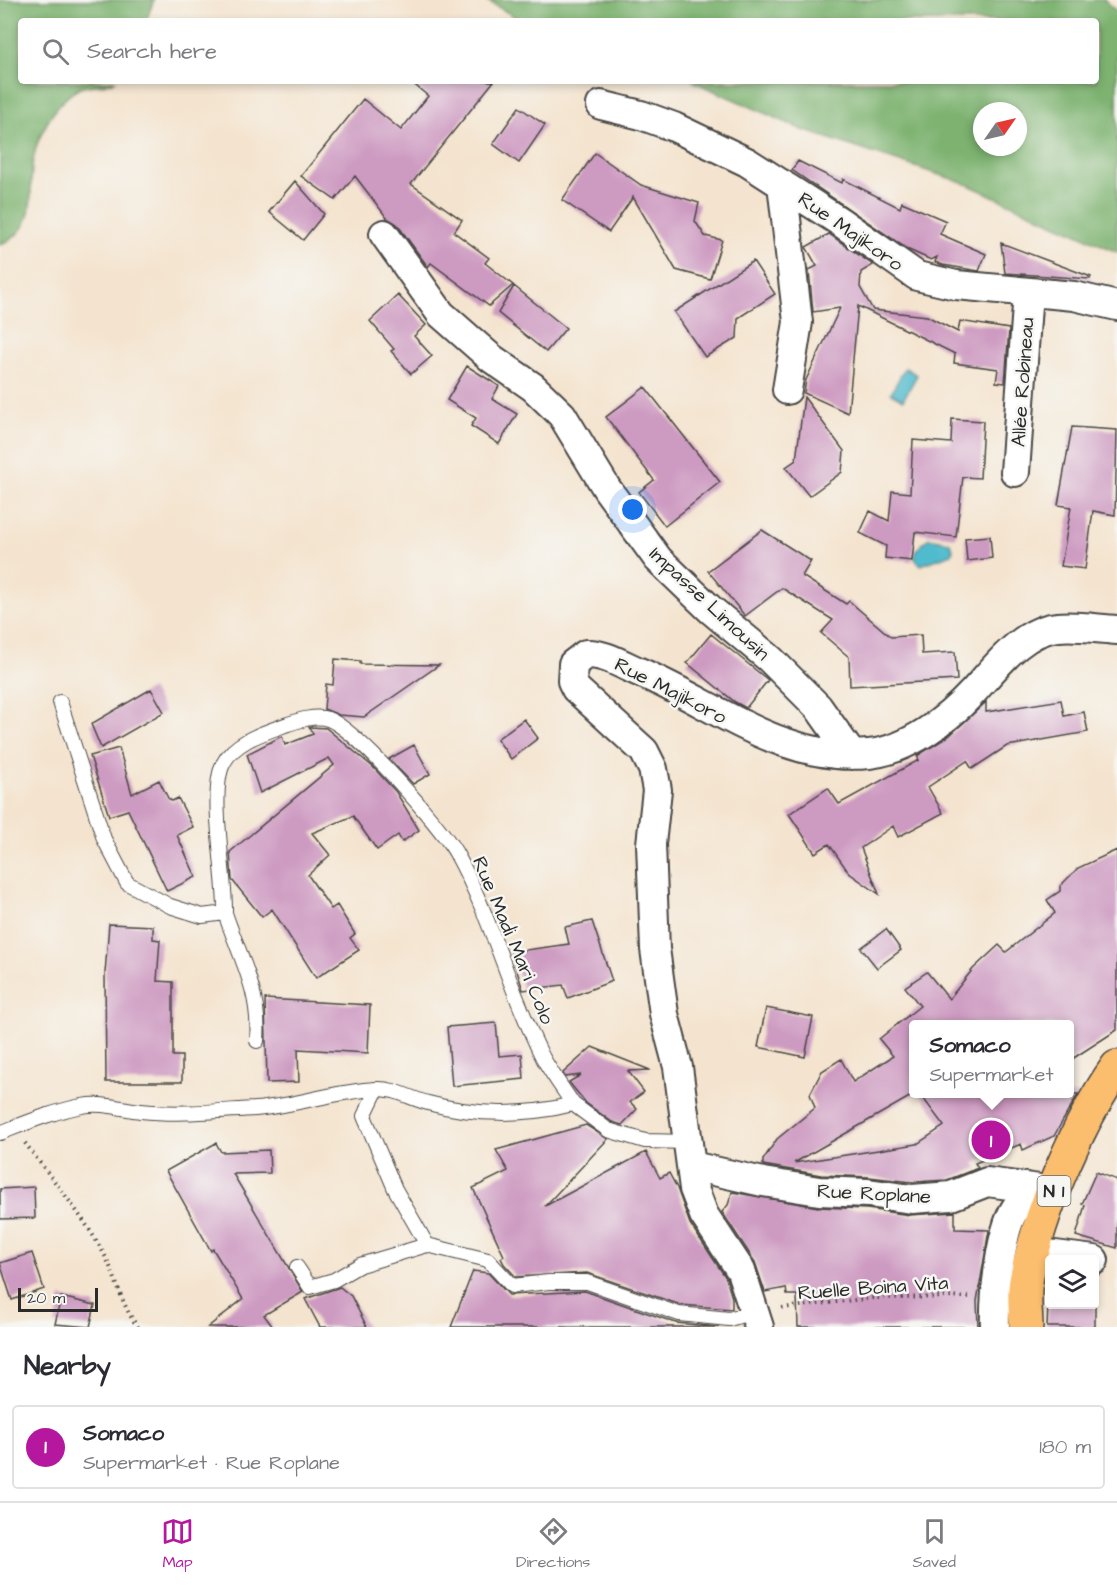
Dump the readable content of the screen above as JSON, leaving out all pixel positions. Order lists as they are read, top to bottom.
{
  "streets": {
    "main road": ["N 1"],
    "street": [
      "Rue Majikoro",
      "Allée Robineau",
      "Impasse Limousin",
      "Rue Roplane"
    ],
    "lane": ["Rue Madi Mari Colo"],
    "path": ["Ruelle Boina Vita"]
  },
  "crossings": [
    ["Rue Majikoro", "Allée Robineau"],
    ["Rue Majikoro", "Impasse Limousin"],
    ["Rue Majikoro", "Rue Roplane"],
    ["Rue Majikoro", "Ruelle Boina Vita"],
    ["N 1", "Rue Roplane"]
  ],
  "scale_bar": "20 m",
  "north": "top right",
  "page": {
    "search": "Search here",
    "popup": ["Somaco", "Supermarket"],
    "pins": "1",
    "scale": "20 m",
    "heading": "Nearby",
    "list": [
      {
        "mark": "1",
        "name": "Somaco",
        "note": "Supermarket · Rue Roplane",
        "value": "180 m"
      }
    ],
    "nav": ["Map", "Directions", "Saved"]
  }
}
